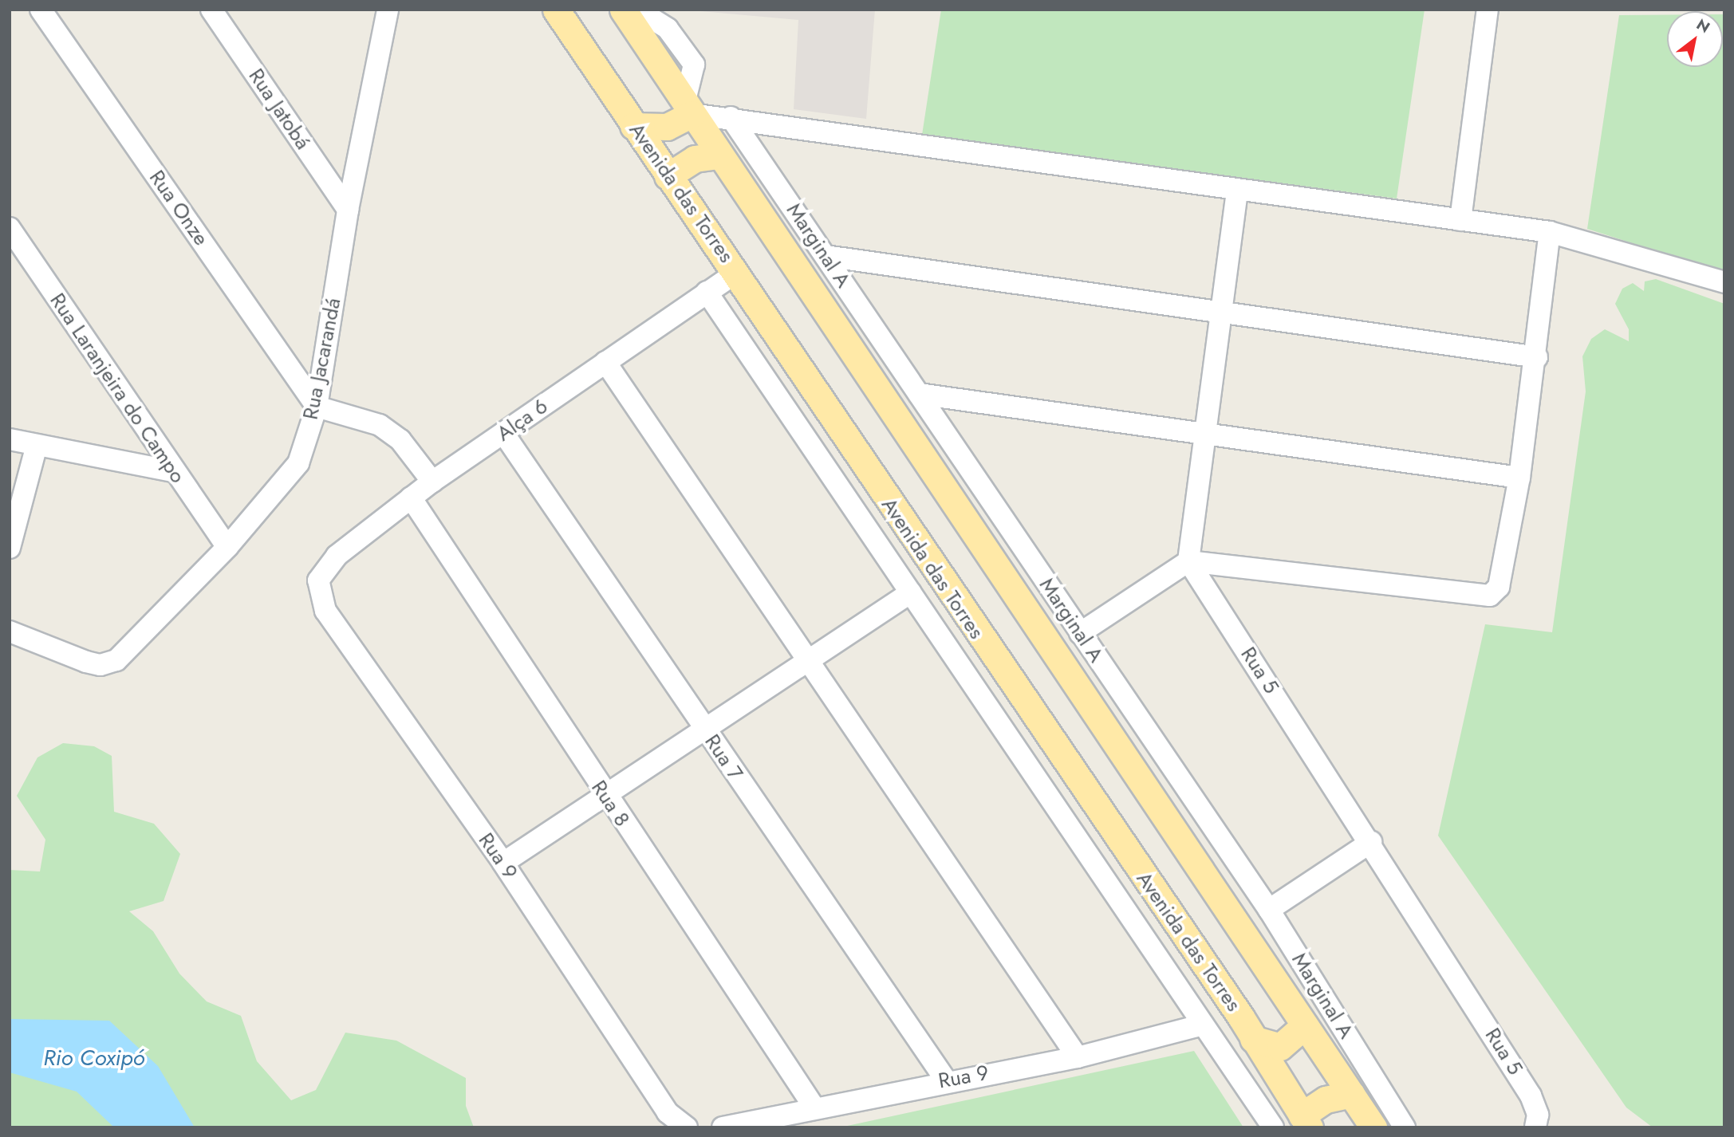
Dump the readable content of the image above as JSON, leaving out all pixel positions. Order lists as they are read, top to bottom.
{
  "streets": {
    "main road": ["Avenida das Torres"],
    "street": [
      "Rua Jatobá",
      "Rua Onze",
      "Marginal A",
      "Rua Jacarandá",
      "Rua Laranjeira do Campo",
      "Alça 6",
      "Rua 5",
      "Rua 7",
      "Rua 8",
      "Rua 9"
    ]
  },
  "crossings": [
    ["Rua Jatobá", "Rua Jacarandá"],
    ["Avenida das Torres", "Alça 6"],
    ["Rua Onze", "Rua Jacarandá"],
    ["Rua Jacarandá", "Rua Laranjeira do Campo"],
    ["Alça 6", "Rua 7"],
    ["Alça 6", "Rua 8"],
    ["Alça 6", "Rua 9"],
    ["Rua 7", "Rua 9"],
    ["Rua 8", "Rua 9"]
  ],
  "water": ["Rio Coxipó"],
  "north": "top right"
}
